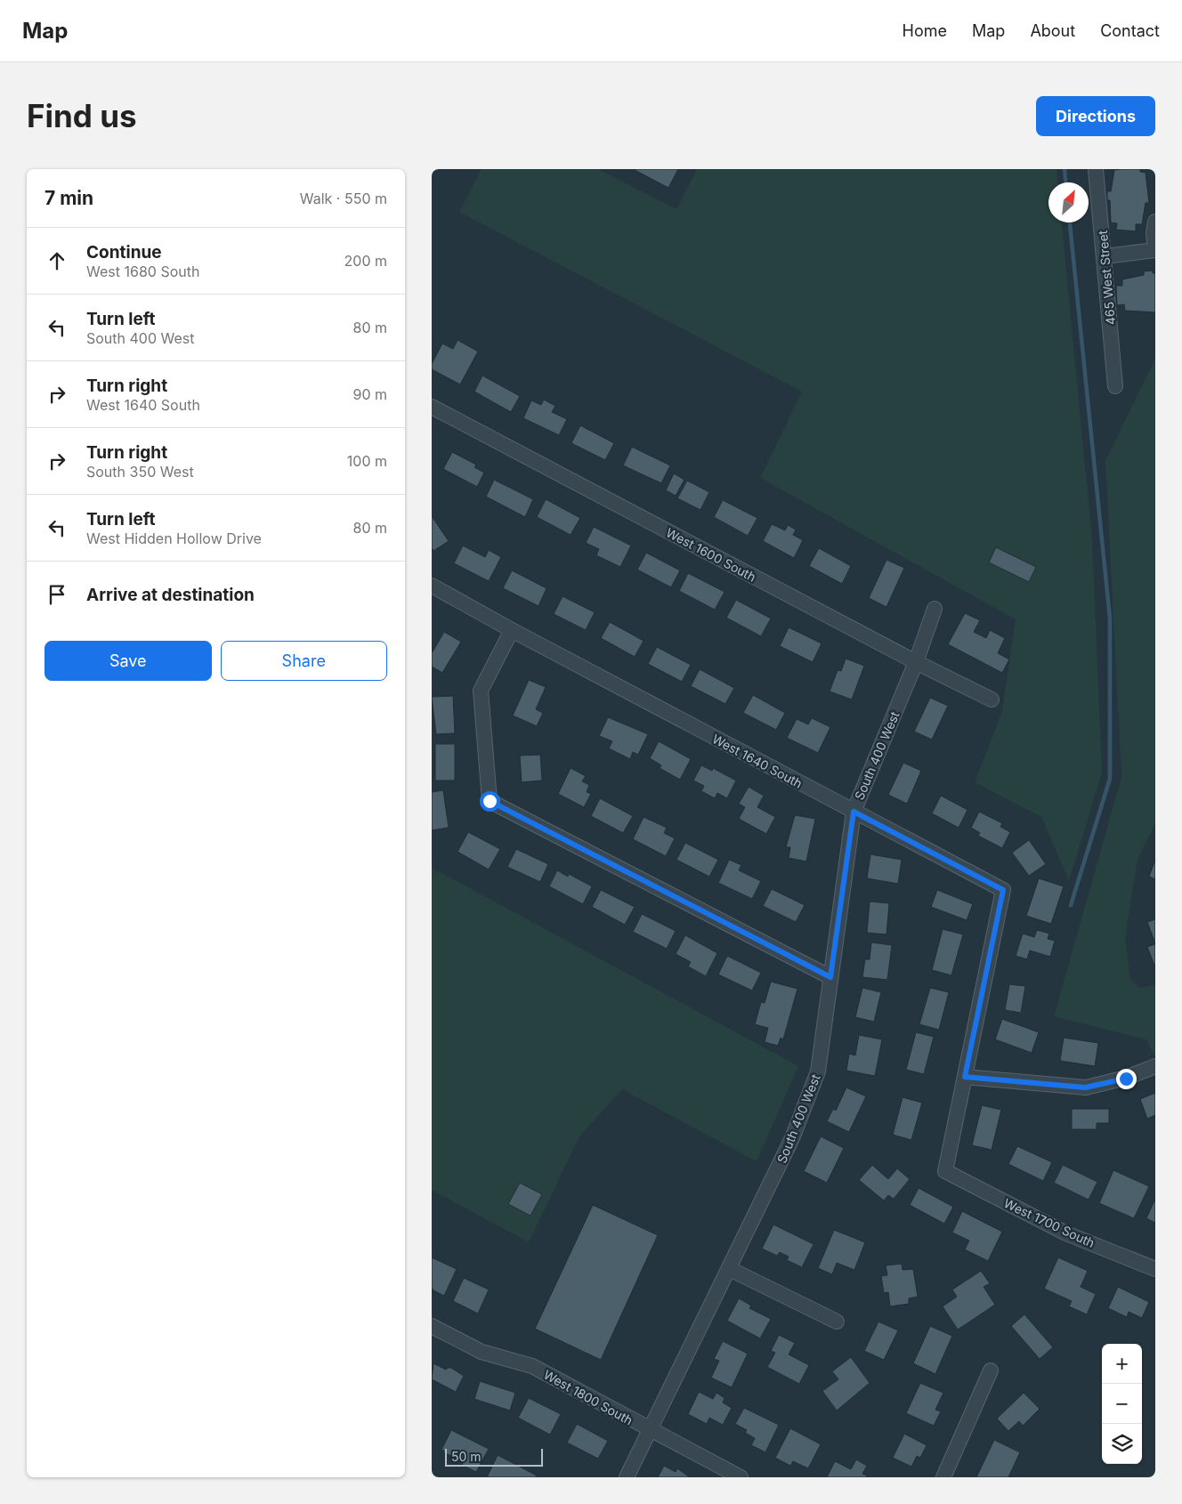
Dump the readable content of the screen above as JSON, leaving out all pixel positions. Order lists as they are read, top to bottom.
{
  "streets": {
    "street": [
      "465 West Street",
      "West 1600 South",
      "South 400 West",
      "West 1640 South",
      "West 1700 South",
      "West 1800 South"
    ]
  },
  "crossings": [
    ["West 1600 South", "South 400 West"],
    ["South 400 West", "West 1640 South"],
    ["South 400 West", "West 1800 South"],
    ["West 1640 South", "West 1700 South"]
  ],
  "scale_bar": "50 m",
  "north": "top right",
  "page": {
    "header": "Map",
    "nav": [
      "Home",
      "Map",
      "About",
      "Contact"
    ],
    "buttons": [
      "Directions",
      ["Save", "Share"]
    ],
    "title": "Find us",
    "heading": ["7 min", "Walk · 550 m"],
    "list": [
      ["Continue", "West 1680 South", "200 m"],
      ["Turn left", "South 400 West", "80 m"],
      ["Turn right", "West 1640 South", "90 m"],
      ["Turn right", "South 350 West", "100 m"],
      ["Turn left", "West Hidden Hollow Drive", "80 m"],
      "Arrive at destination"
    ],
    "map_buttons": ["+", "−"],
    "scale": "50 m"
  }
}
